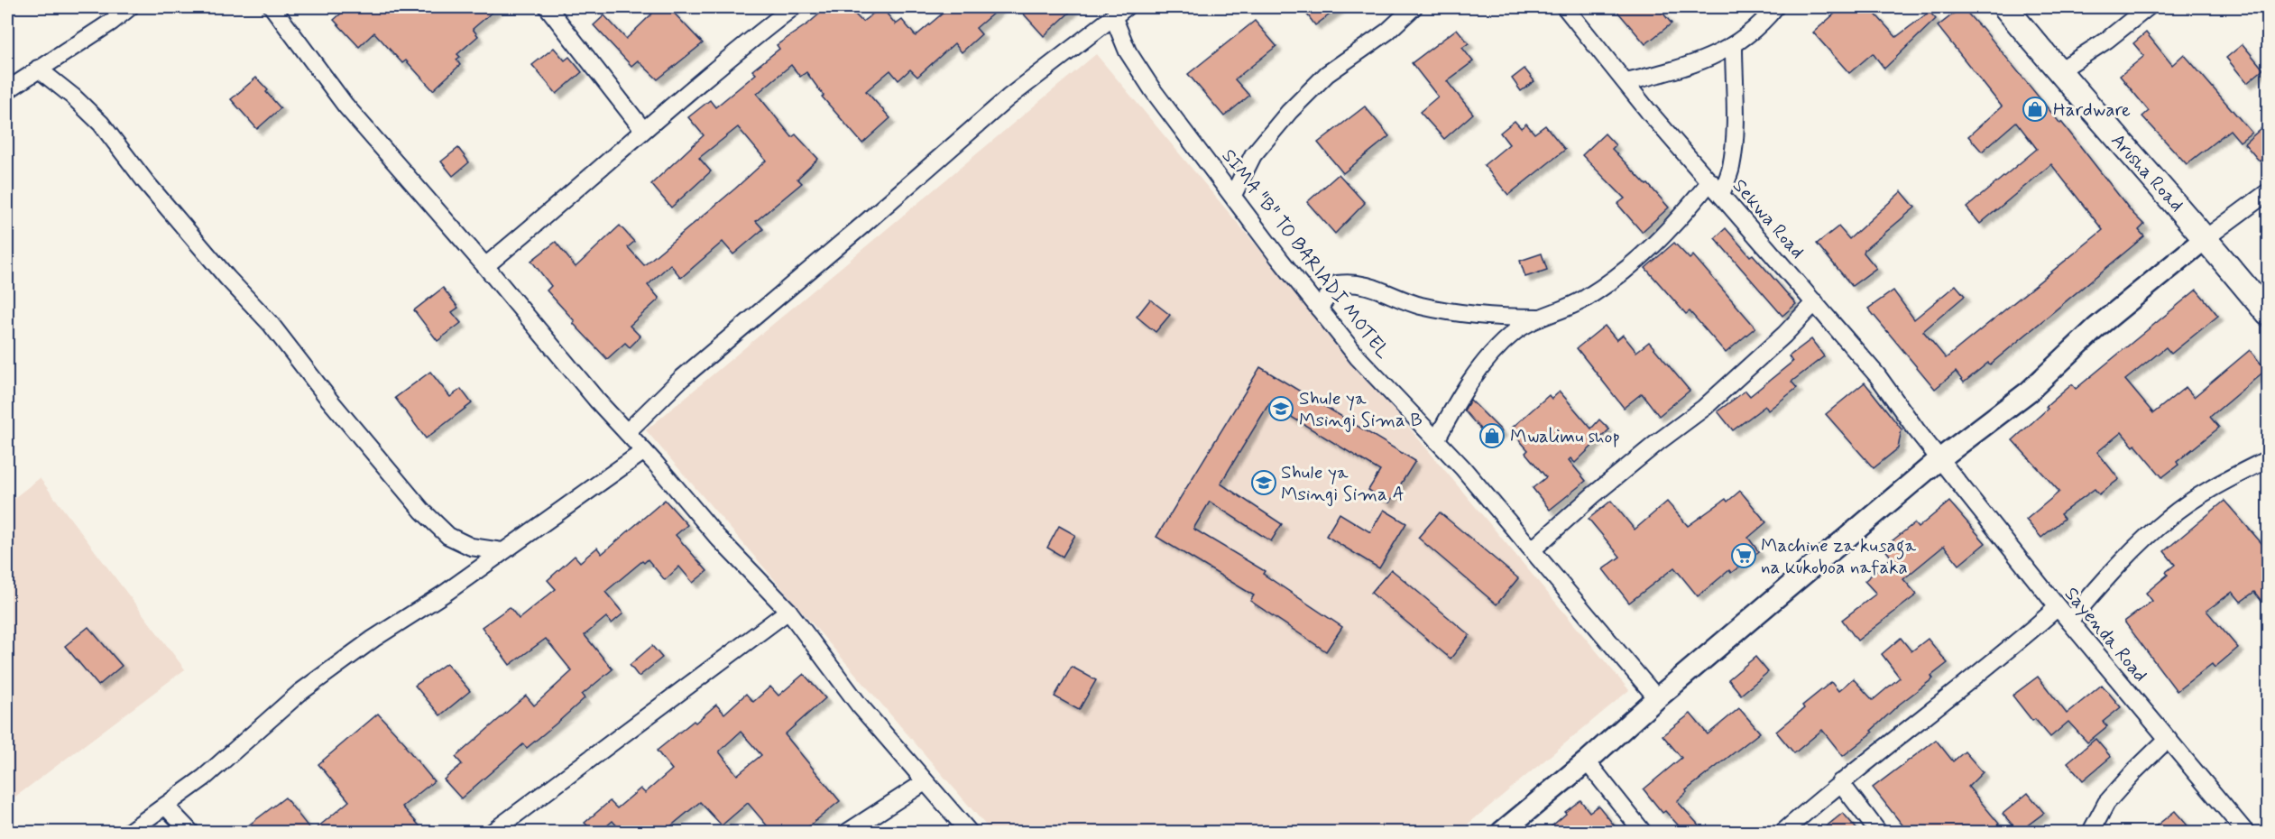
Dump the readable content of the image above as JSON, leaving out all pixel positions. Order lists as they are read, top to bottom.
{
  "streets": {
    "main road": ["Arusha Road"],
    "street": ["Sekwa Road", "SIMA \"B\" TO BARIADI MOTEL", "Sayenda Road"]
  },
  "crossings": [
    ["Sekwa Road", "Sayenda Road"]
  ],
  "places": {
    "shop": ["Hardware", "Mwalimu shop"],
    "school or university": ["Shule ya Msingi Sima B", "Shule ya Msingi Sima A"],
    "supermarket": ["Machine za kusaga na kukoboa nafaka"]
  }
}
